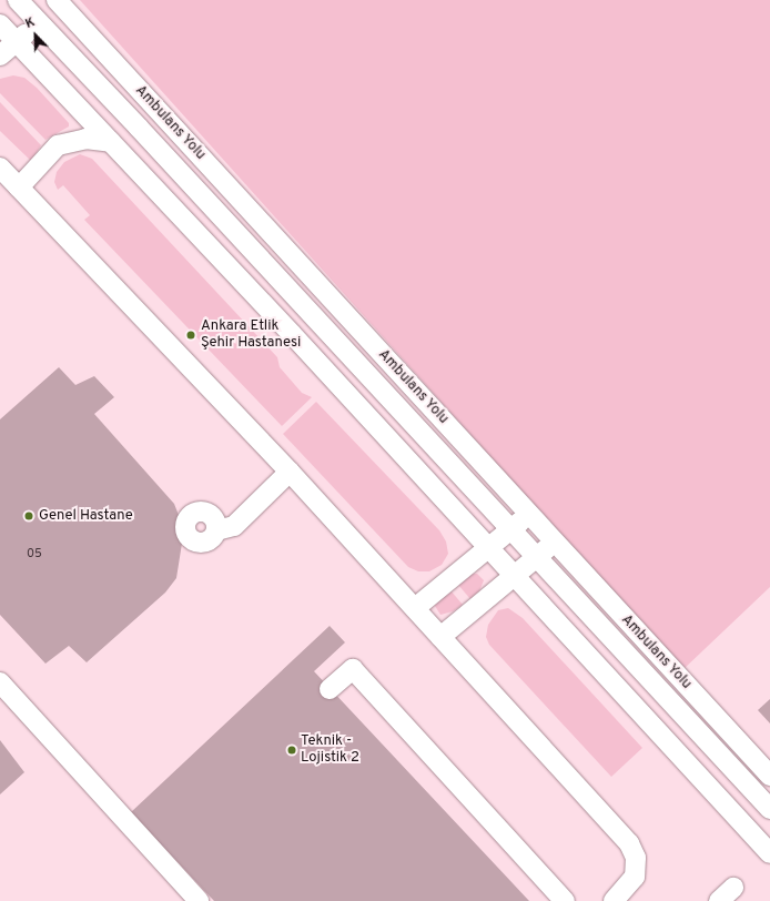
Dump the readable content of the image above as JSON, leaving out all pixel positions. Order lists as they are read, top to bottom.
{
  "streets": {
    "lane": ["Ambulans Yolu"]
  },
  "places": ["Ankara Etlik Şehir Hastanesi", "Genel Hastane", "Teknik - Lojistik 2"],
  "house_numbers": ["05"],
  "north": "top left"
}
